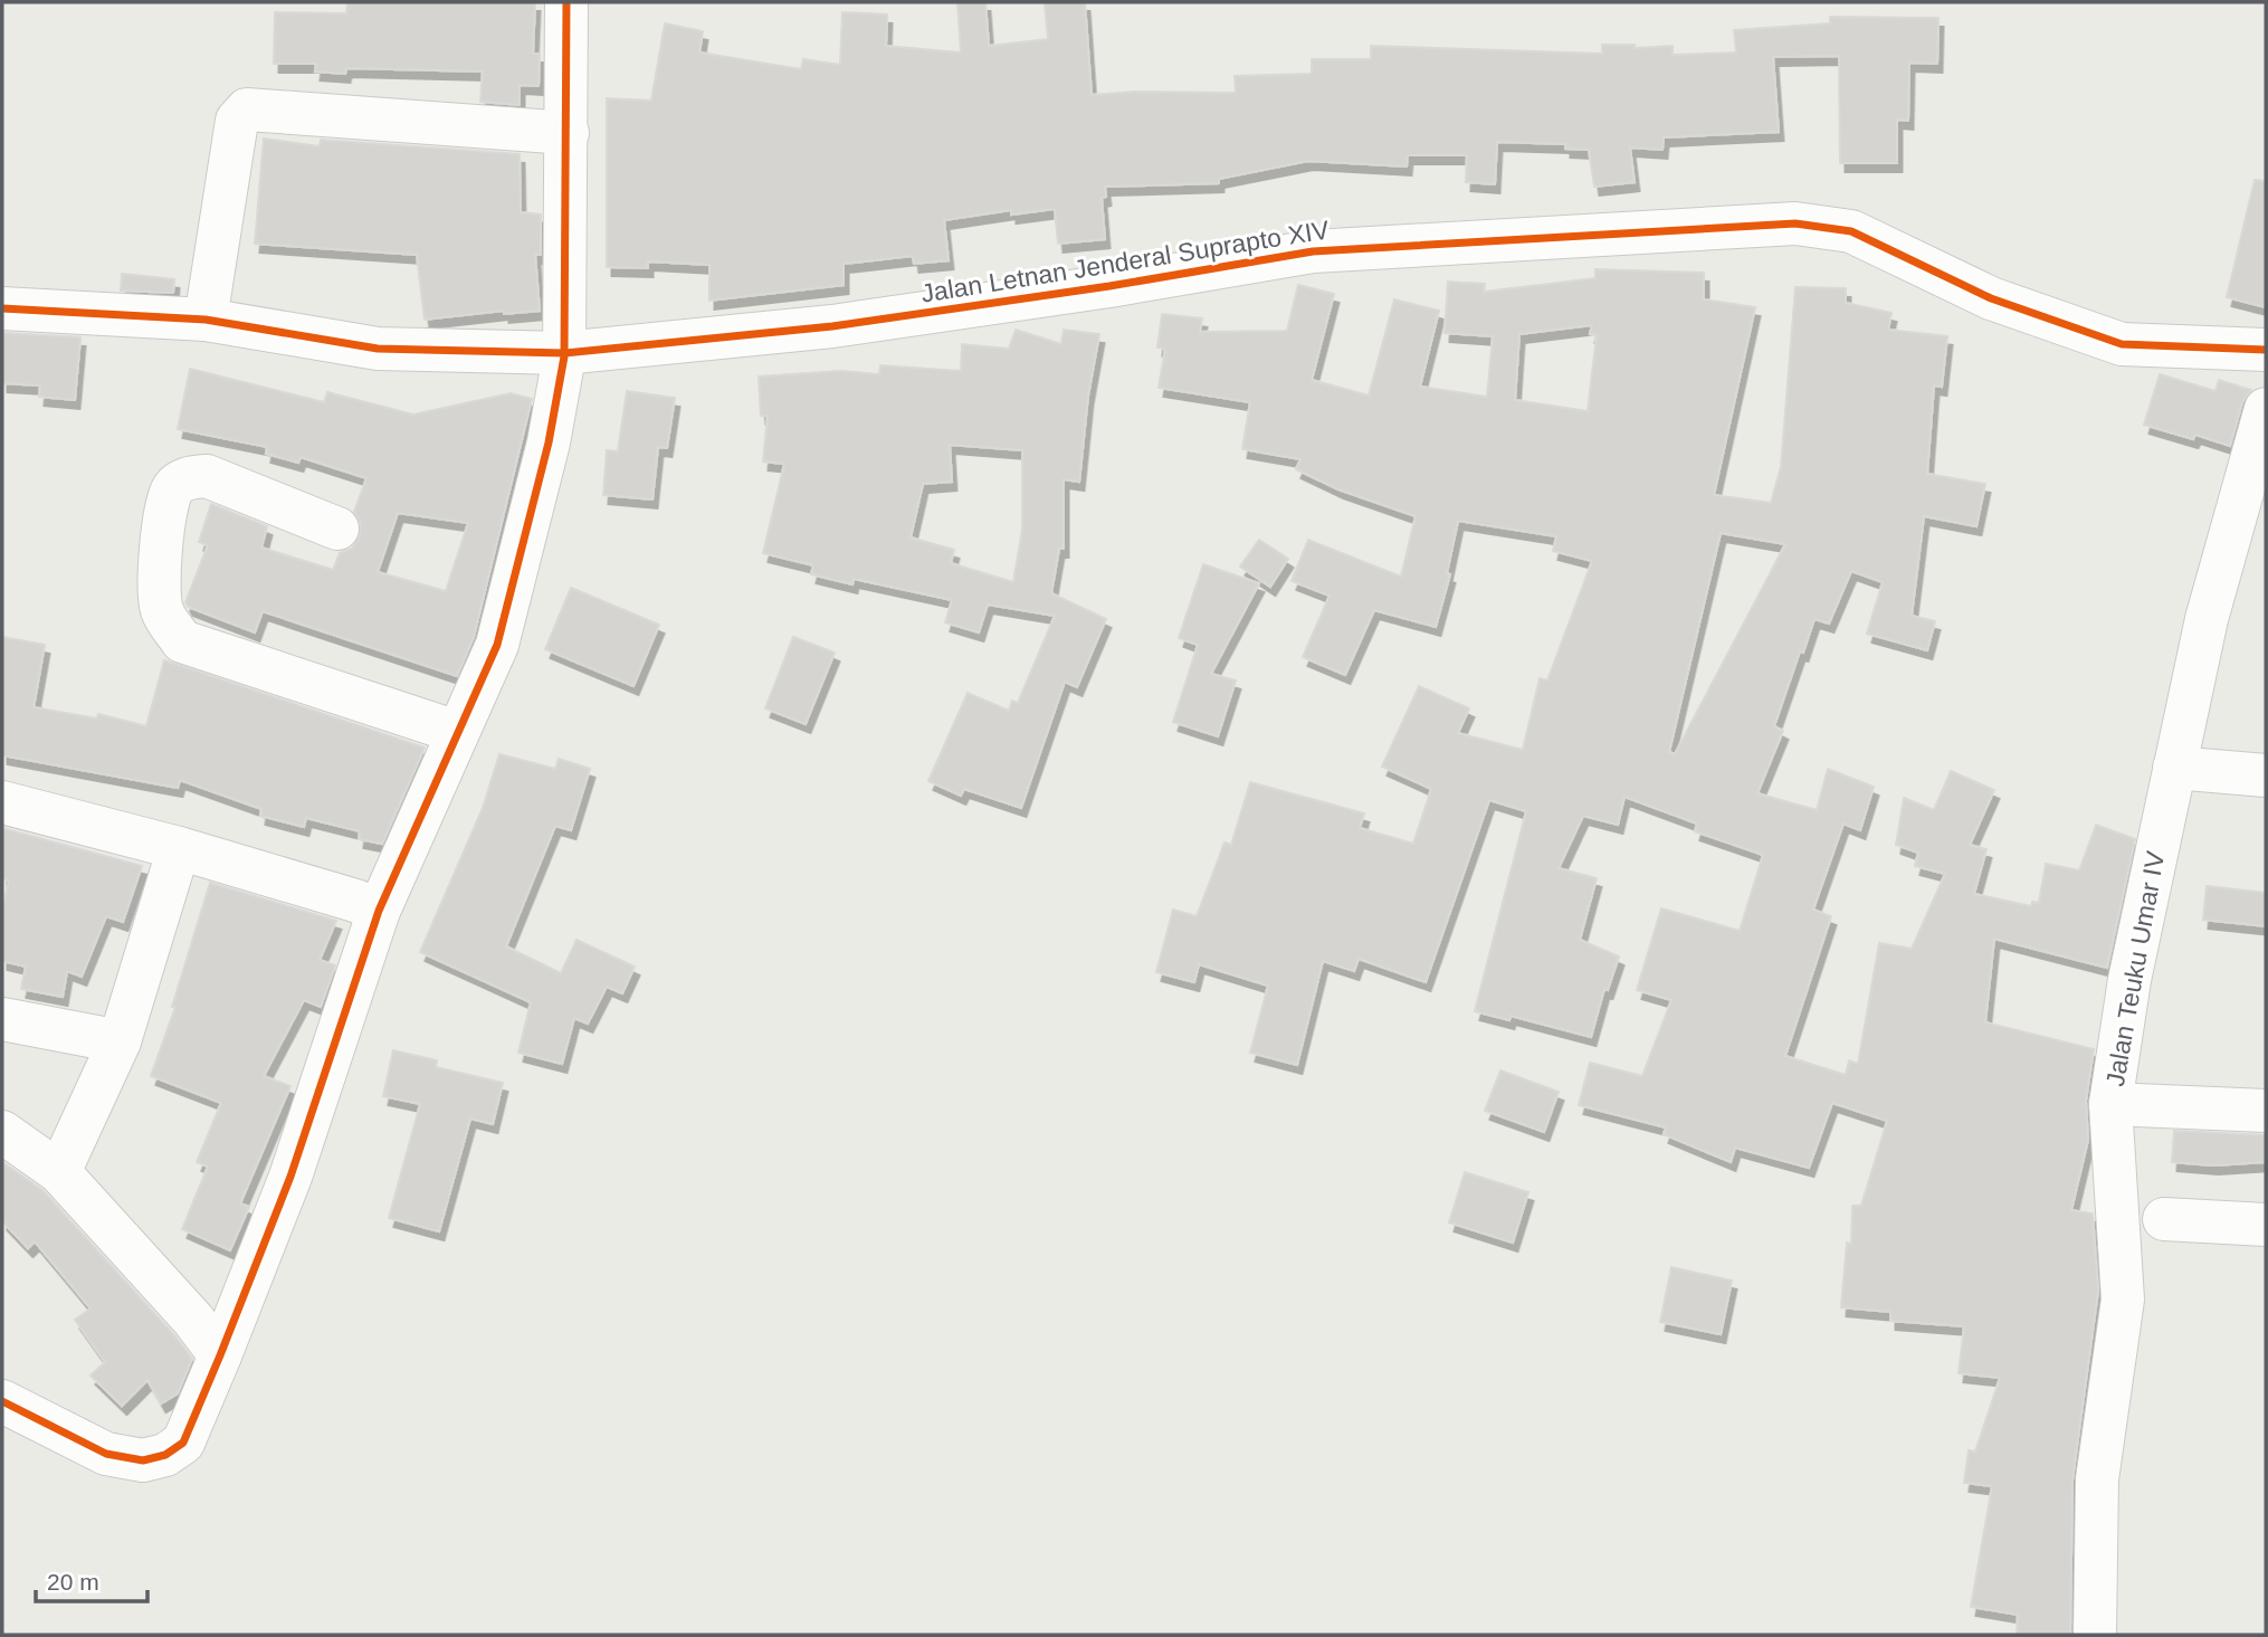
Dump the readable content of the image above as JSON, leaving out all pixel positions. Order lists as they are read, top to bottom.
{
  "streets": {
    "street": ["Jalan Letnan Jenderal Suprapto XIV", "Jalan Teuku Umar IV"]
  },
  "scale_bar": "20 m"
}
